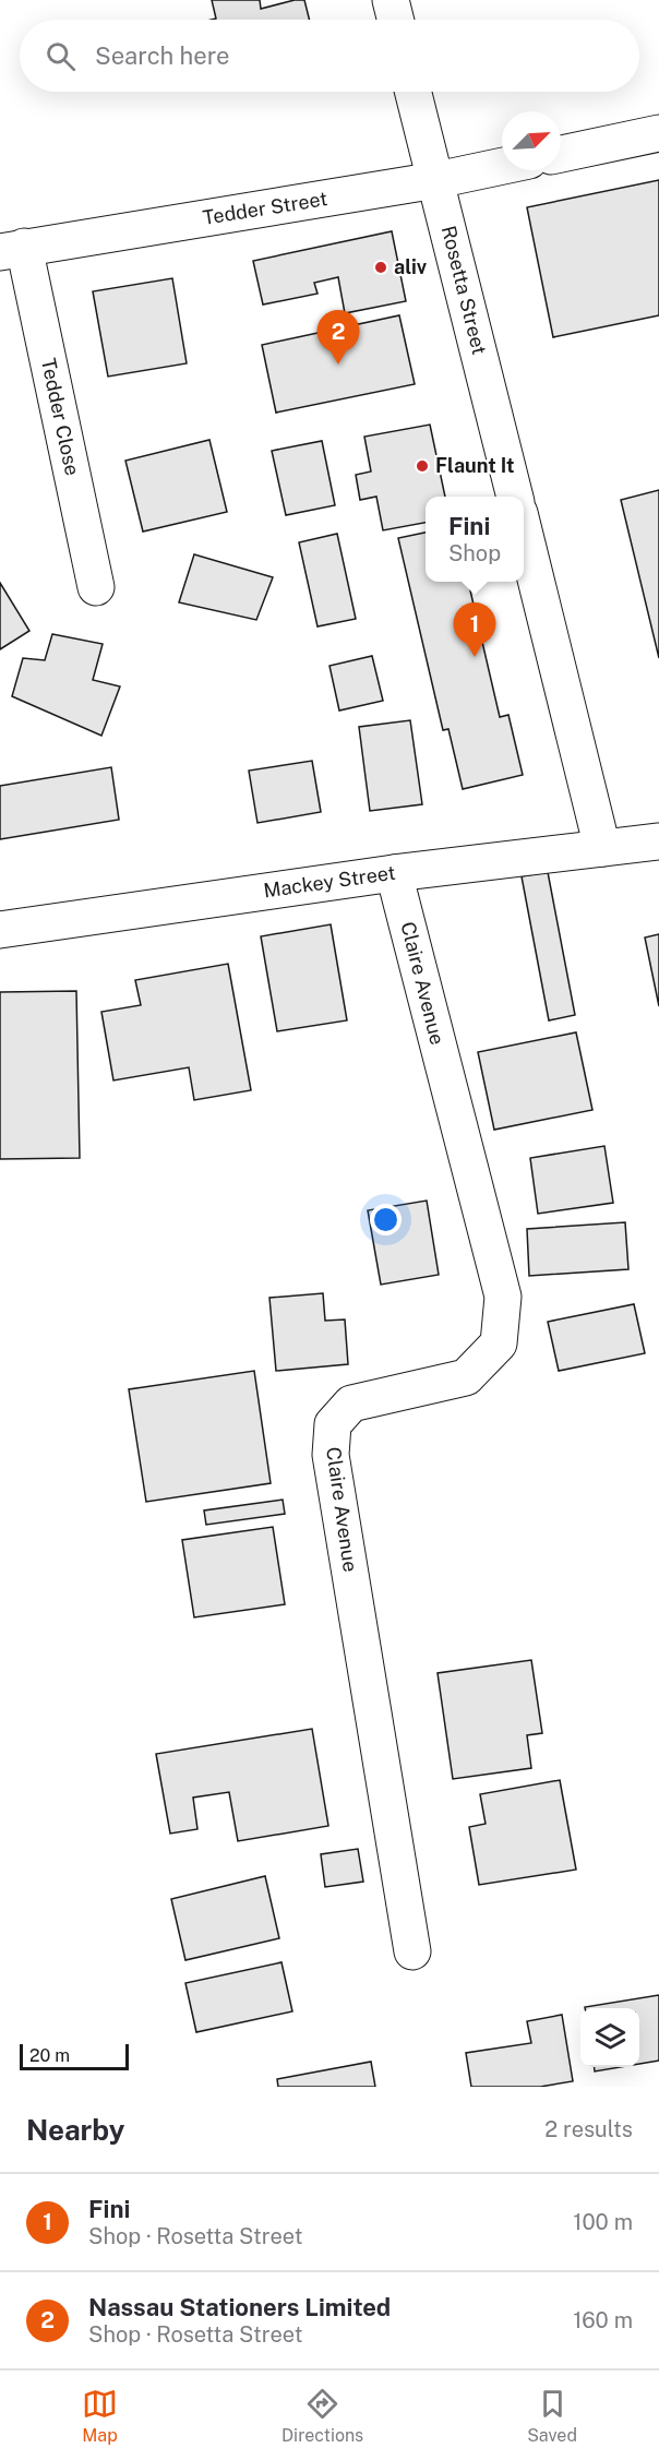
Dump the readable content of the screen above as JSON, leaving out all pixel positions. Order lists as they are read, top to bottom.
{
  "streets": {
    "street": [
      "Tedder Street",
      "Rosetta Street",
      "Tedder Close",
      "Mackey Street",
      "Claire Avenue"
    ]
  },
  "crossings": [
    ["Tedder Street", "Rosetta Street"],
    ["Tedder Street", "Tedder Close"],
    ["Mackey Street", "Claire Avenue"]
  ],
  "places": ["aliv", "Flaunt It"],
  "scale_bar": "20 m",
  "north": "top right",
  "page": {
    "search": "Search here",
    "pins": ["2", "1"],
    "popup": ["Fini", "Shop"],
    "scale": "20 m",
    "heading": ["Nearby", "2 results"],
    "list": [
      {
        "mark": "1",
        "name": "Fini",
        "note": "Shop · Rosetta Street",
        "value": "100 m"
      },
      {
        "mark": "2",
        "name": "Nassau Stationers Limited",
        "note": "Shop · Rosetta Street",
        "value": "160 m"
      }
    ],
    "nav": ["Map", "Directions", "Saved"]
  }
}
